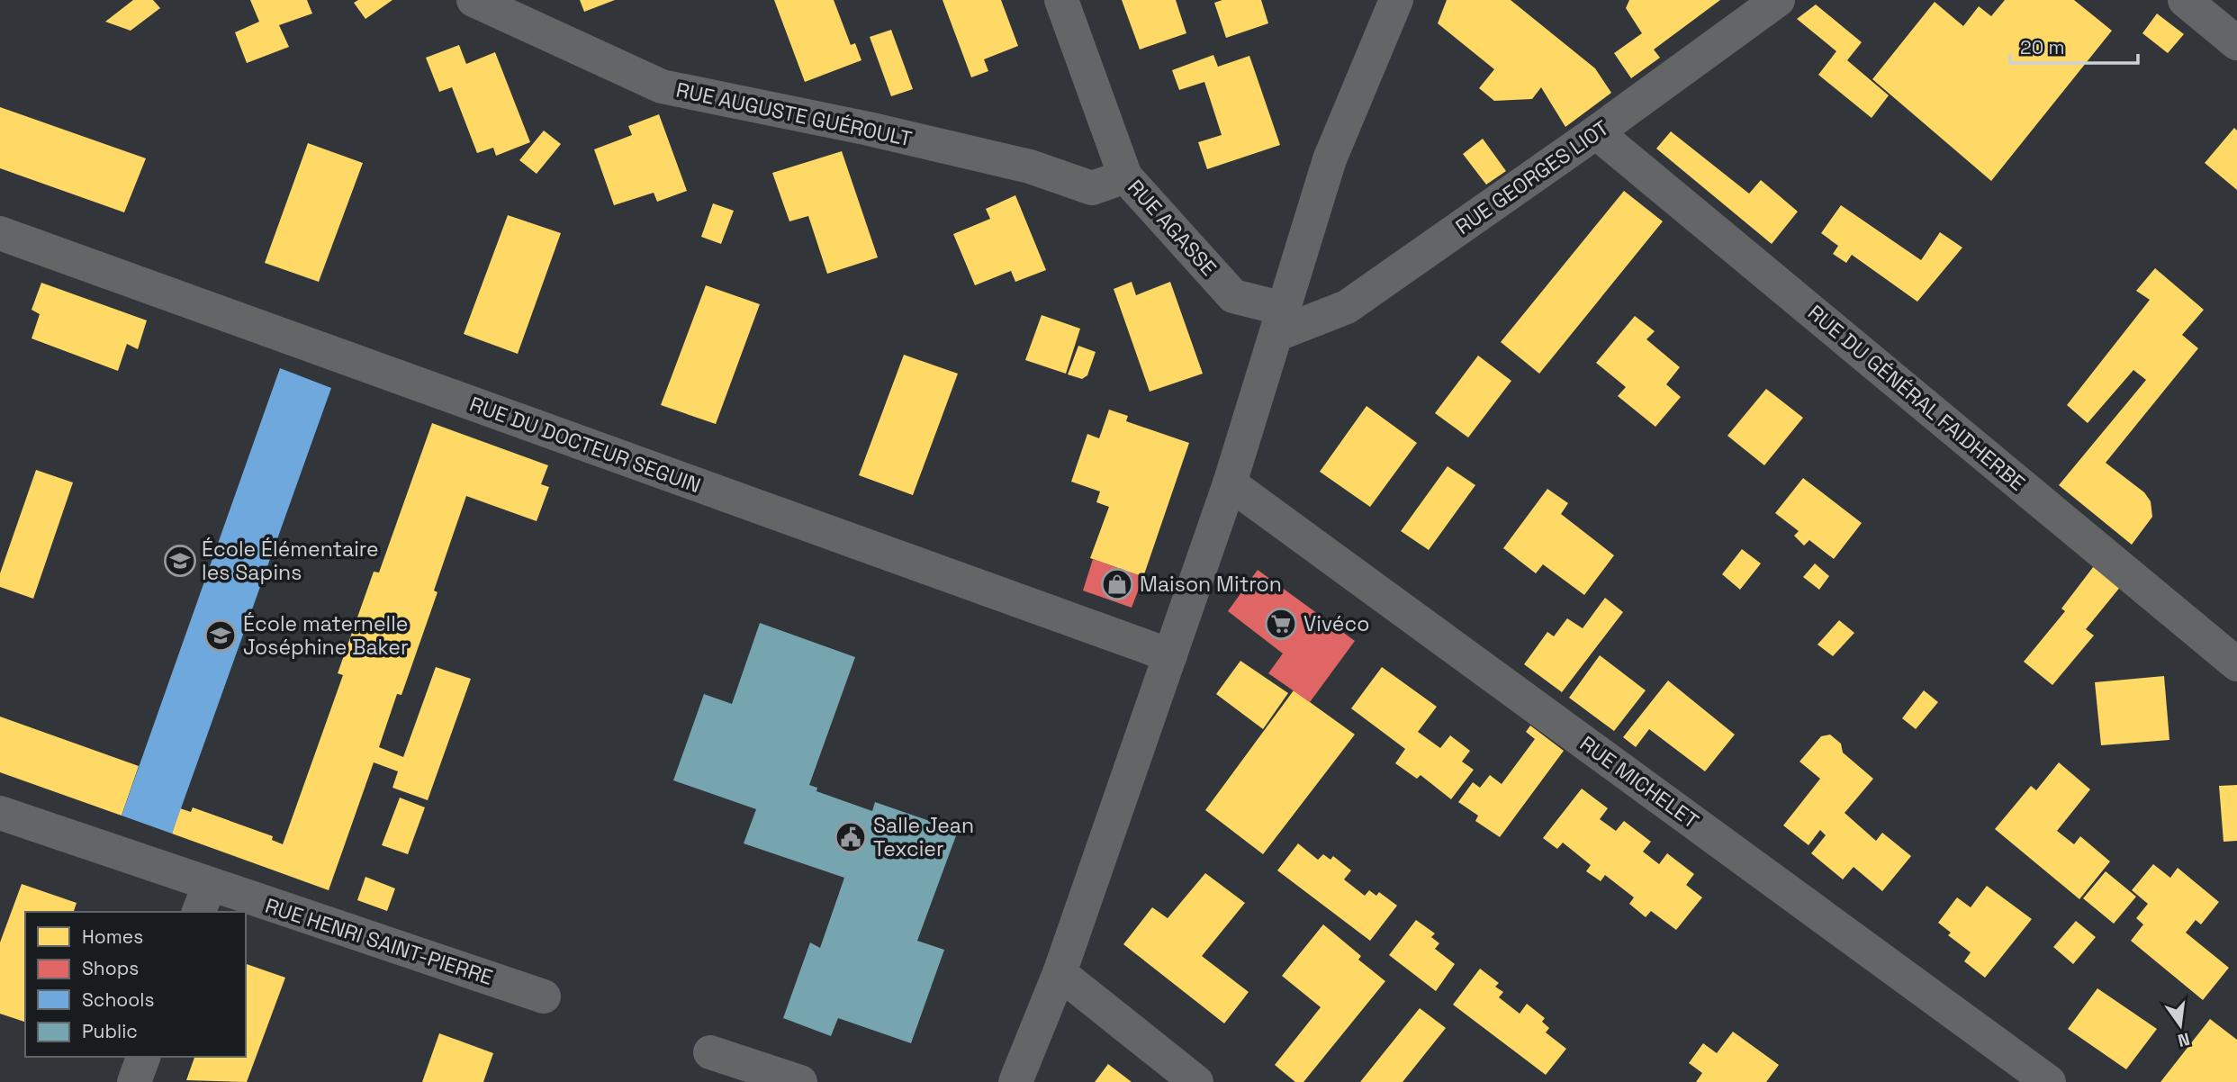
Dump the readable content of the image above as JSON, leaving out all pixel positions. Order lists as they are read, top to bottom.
{
  "streets": {
    "street": [
      "RUE AUGUSTE GUÉROULT",
      "RUE GEORGES LIOT",
      "RUE AGASSE",
      "RUE DU GÉNÉRAL FAIDHERBE",
      "RUE DU DOCTEUR SEGUIN",
      "RUE MICHELET",
      "RUE HENRI SAINT-PIERRE"
    ]
  },
  "crossings": [
    ["RUE AUGUSTE GUÉROULT", "RUE AGASSE"],
    ["RUE GEORGES LIOT", "RUE AGASSE"],
    ["RUE GEORGES LIOT", "RUE DU GÉNÉRAL FAIDHERBE"]
  ],
  "places": {
    "school or university": ["École Élémentaire les Sapins", "École maternelle Joséphine Baker"],
    "shop": ["Maison Mitron"],
    "supermarket": ["Vivéco"],
    "public building": ["Salle Jean Texcier"]
  },
  "legend": [
    "Homes",
    "Shops",
    "Schools",
    "Public"
  ],
  "scale_bar": "20 m",
  "north": "bottom"
}
